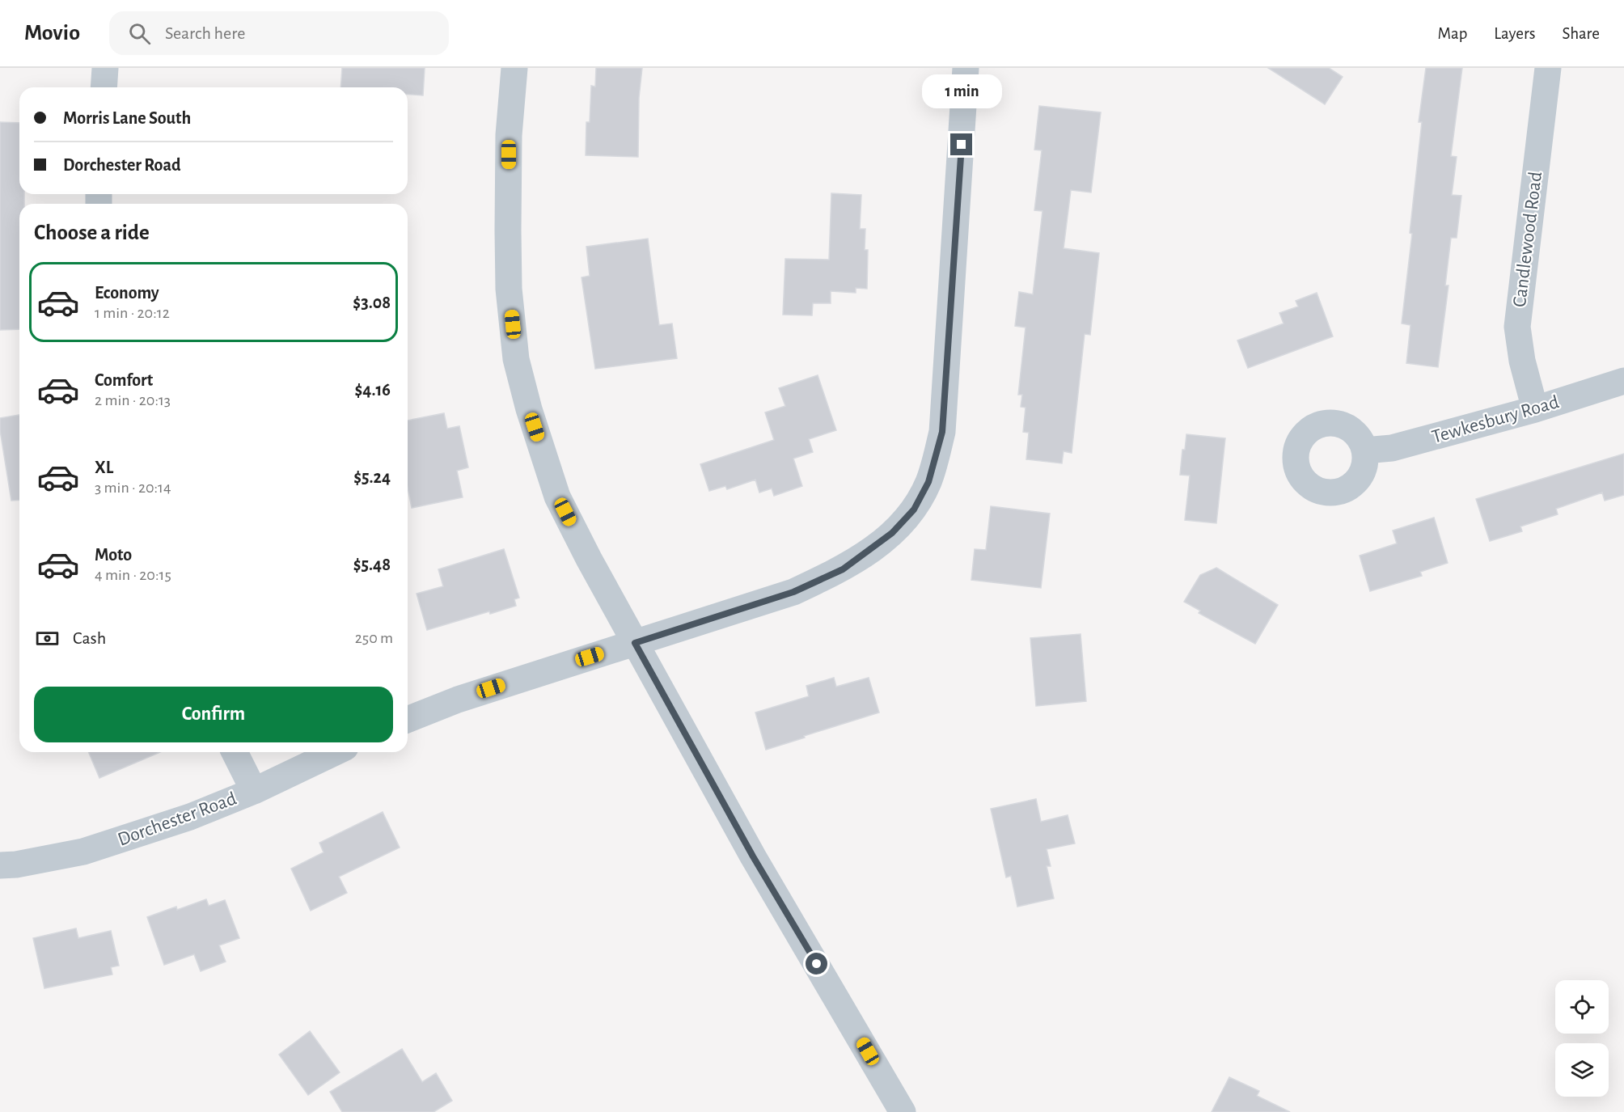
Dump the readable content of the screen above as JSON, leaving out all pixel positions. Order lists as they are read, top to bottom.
{
  "streets": {
    "street": ["Candlewood Road", "Tewkesbury Road", "Dorchester Road"]
  },
  "crossings": [
    ["Candlewood Road", "Tewkesbury Road"]
  ],
  "page": {
    "header": "Movio",
    "search": "Search here",
    "nav": ["Map", "Layers", "Share"],
    "bubble": "1 min",
    "banner": ["Morris Lane South", "Dorchester Road"],
    "heading": "Choose a ride",
    "list": [
      {
        "name": "Economy",
        "note": "1 min · 20:12",
        "value": "$3.08"
      },
      {
        "name": "Comfort",
        "note": "2 min · 20:13",
        "value": "$4.16"
      },
      {
        "name": "XL",
        "note": "3 min · 20:14",
        "value": "$5.24"
      },
      {
        "name": "Moto",
        "note": "4 min · 20:15",
        "value": "$5.48"
      }
    ],
    "pay": ["Cash", "250 m"],
    "buttons": "Confirm"
  }
}
